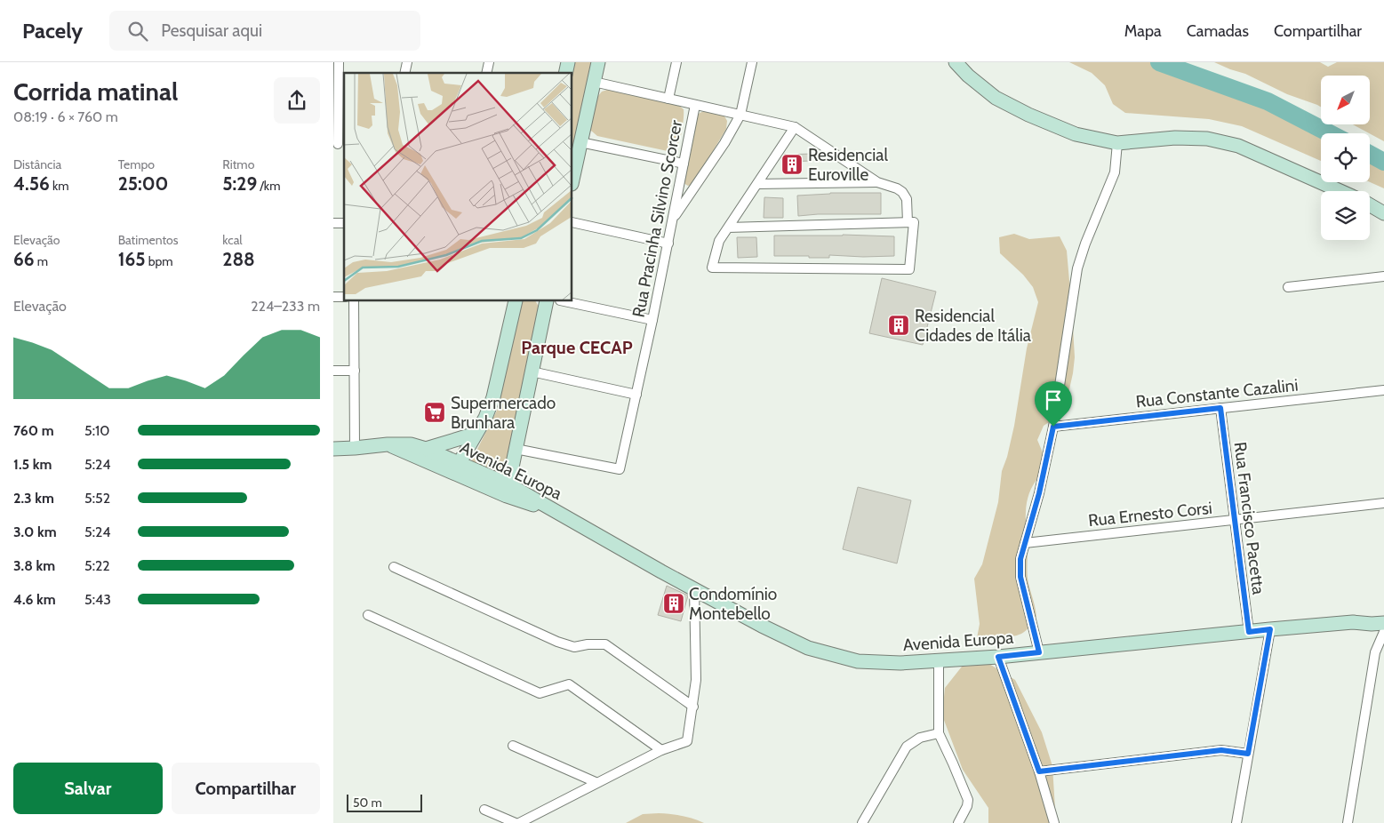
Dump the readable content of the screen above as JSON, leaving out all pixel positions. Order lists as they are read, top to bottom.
{
  "streets": {
    "street": [
      "Rua Pracinha Silvino Scorcer",
      "Rua Constante Cazalini",
      "Avenida Europa",
      "Rua Ernesto Corsi",
      "Rua Francisco Pacetta"
    ]
  },
  "crossings": [
    ["Rua Constante Cazalini", "Rua Francisco Pacetta"],
    ["Avenida Europa", "Rua Francisco Pacetta"],
    ["Rua Ernesto Corsi", "Rua Francisco Pacetta"]
  ],
  "districts": ["Parque CECAP"],
  "places": {
    "building": ["Residencial Euroville", "Residencial Cidades de Itália", "Condomínio Montebello"],
    "supermarket": ["Supermercado Brunhara"]
  },
  "scale_bar": "50 m",
  "north": "bottom left",
  "page": {
    "header": "Pacely",
    "search": "Pesquisar aqui",
    "nav": ["Mapa", "Camadas", "Compartilhar"],
    "heading": ["Corrida matinal", "08:19 · 6 × 760 m"],
    "stats": [
      ["Distância", "4.56 km"],
      ["Tempo", "25:00"],
      ["Ritmo", "5:29 /km"],
      ["Elevação", "66 m"],
      ["Batimentos", "165 bpm"],
      ["kcal", "288"]
    ],
    "chart": ["Elevação", "224–233 m"],
    "list": [
      {
        "name": "760 m",
        "note": "5:10"
      },
      {
        "name": "1.5 km",
        "note": "5:24"
      },
      {
        "name": "2.3 km",
        "note": "5:52"
      },
      {
        "name": "3.0 km",
        "note": "5:24"
      },
      {
        "name": "3.8 km",
        "note": "5:22"
      },
      {
        "name": "4.6 km",
        "note": "5:43"
      }
    ],
    "buttons": ["Salvar", "Compartilhar"],
    "scale": "50 m"
  }
}
